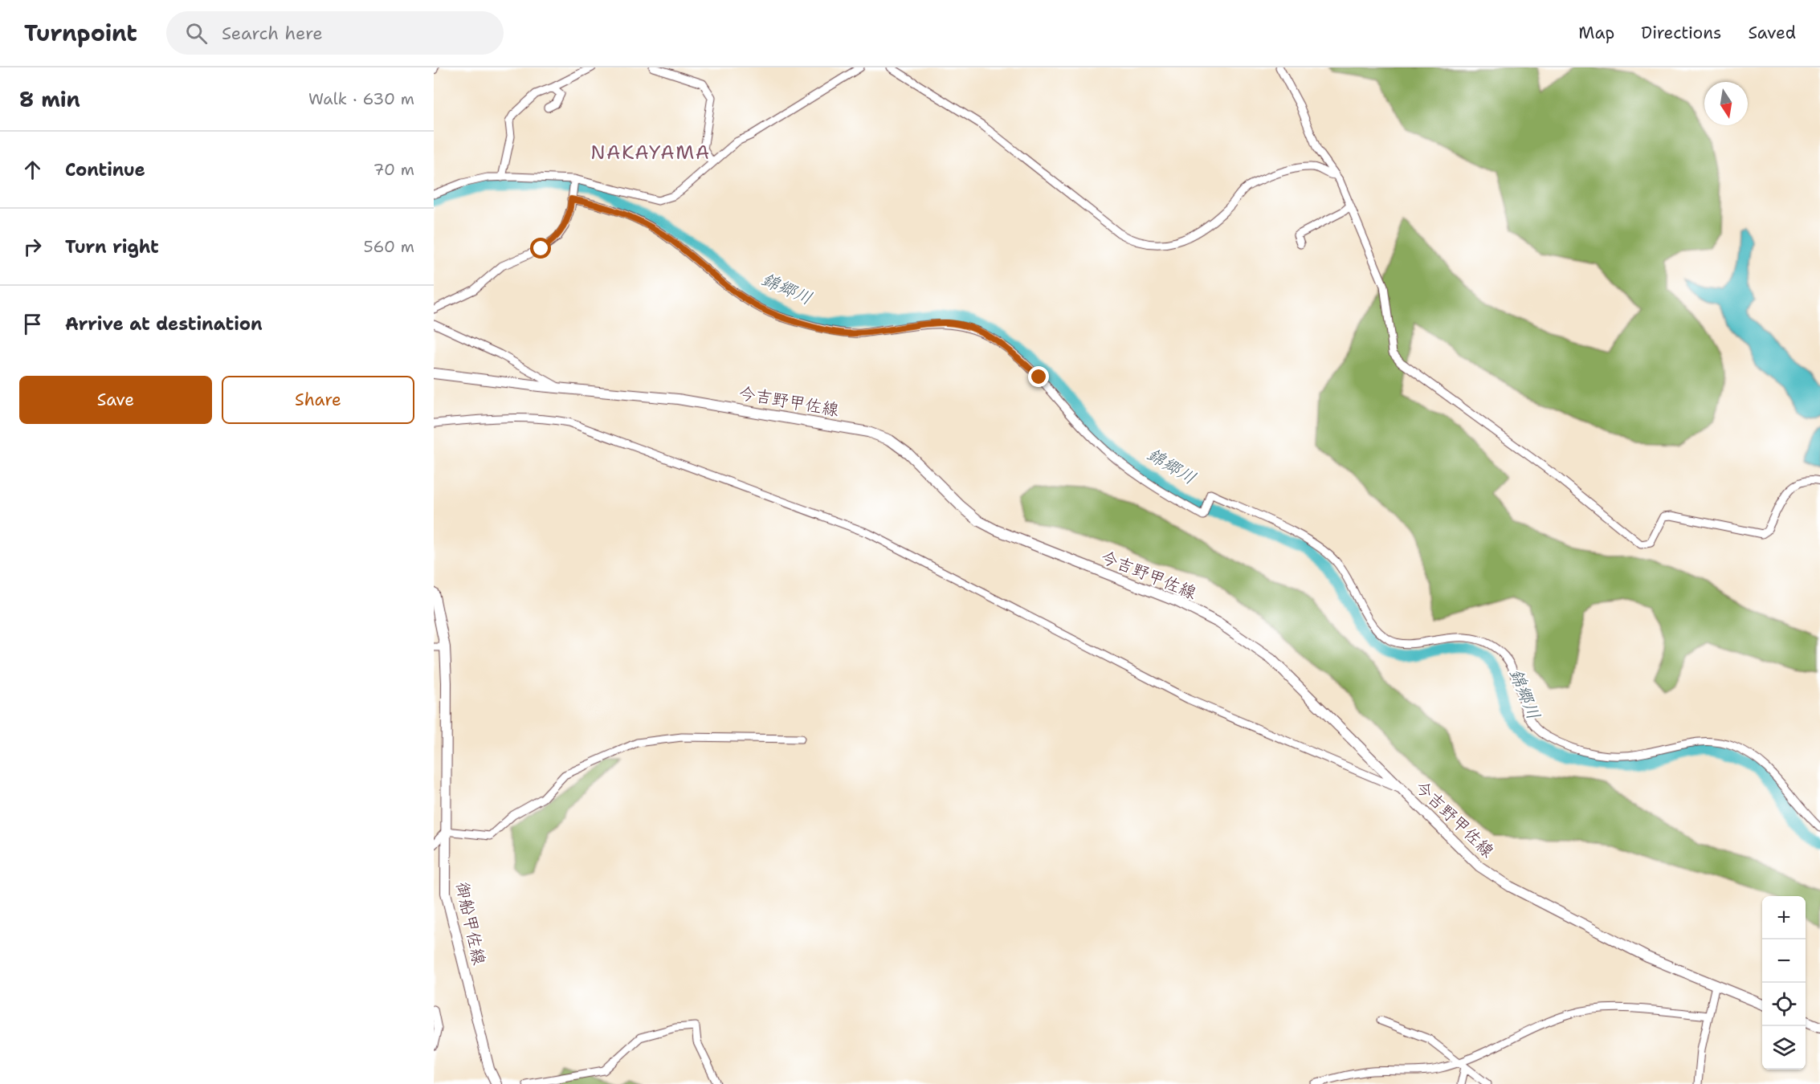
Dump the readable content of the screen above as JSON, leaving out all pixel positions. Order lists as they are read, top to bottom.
{
  "streets": {
    "main road": ["今吉野甲佐線", "御船甲佐線"]
  },
  "districts": ["NAKAYAMA"],
  "water": ["錦郷川"],
  "north": "bottom",
  "page": {
    "header": "Turnpoint",
    "search": "Search here",
    "nav": ["Map", "Directions", "Saved"],
    "heading": ["8 min", "Walk · 630 m"],
    "list": [
      ["Continue", "70 m"],
      ["Turn right", "560 m"],
      "Arrive at destination"
    ],
    "buttons": ["Save", "Share"],
    "map_buttons": ["+", "−"]
  }
}
